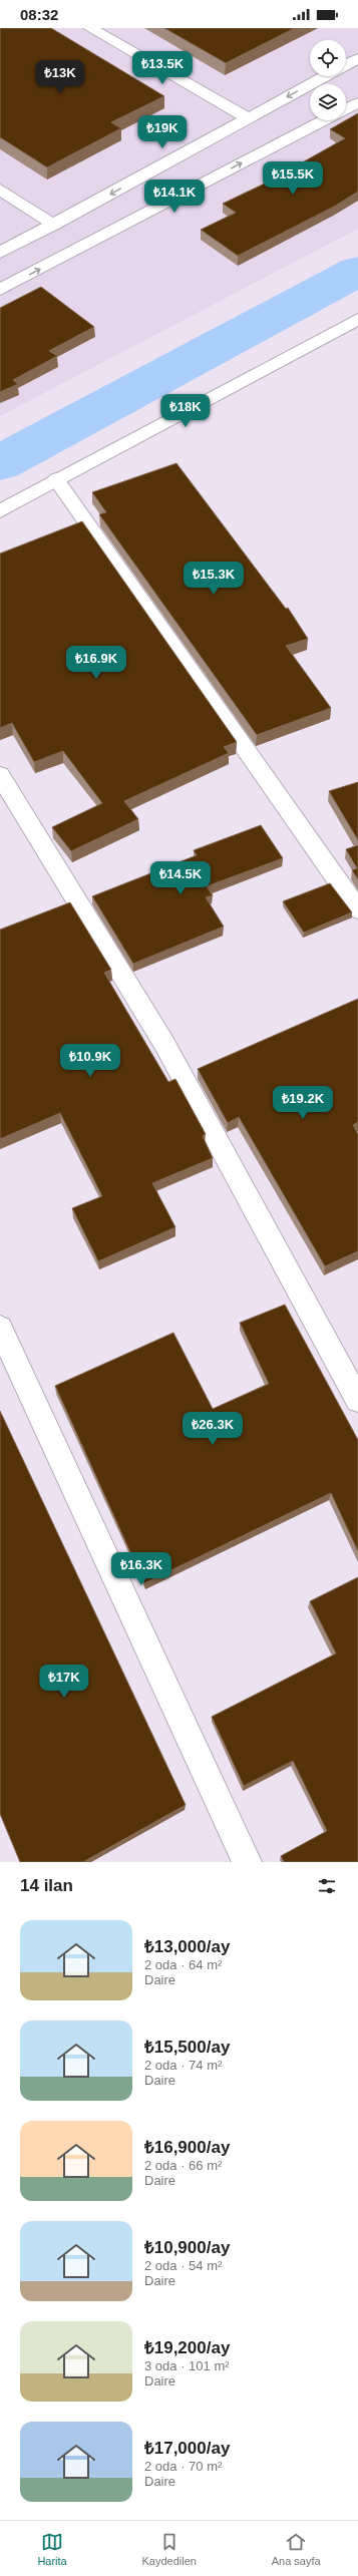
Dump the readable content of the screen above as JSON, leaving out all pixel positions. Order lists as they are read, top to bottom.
{
  "page": {
    "status": "08:32",
    "price": [
      "₺13.5K",
      "₺13K",
      "₺19K",
      "₺15.5K",
      "₺14.1K",
      "₺18K",
      "₺15.3K",
      "₺16.9K",
      "₺14.5K",
      "₺10.9K",
      "₺19.2K",
      "₺26.3K",
      "₺16.3K",
      "₺17K"
    ],
    "heading": "14 ilan",
    "list": [
      {
        "name": "₺13,000/ay",
        "note": "2 oda · 64 m² · Daire"
      },
      {
        "name": "₺15,500/ay",
        "note": "2 oda · 74 m² · Daire"
      },
      {
        "name": "₺16,900/ay",
        "note": "2 oda · 66 m² · Daire"
      },
      {
        "name": "₺10,900/ay",
        "note": "2 oda · 54 m² · Daire"
      },
      {
        "name": "₺19,200/ay",
        "note": "3 oda · 101 m² · Daire"
      },
      {
        "name": "₺17,000/ay",
        "note": "2 oda · 70 m² · Daire"
      }
    ],
    "tabs": ["Harita", "Kaydedilen", "Ana sayfa"]
  }
}
